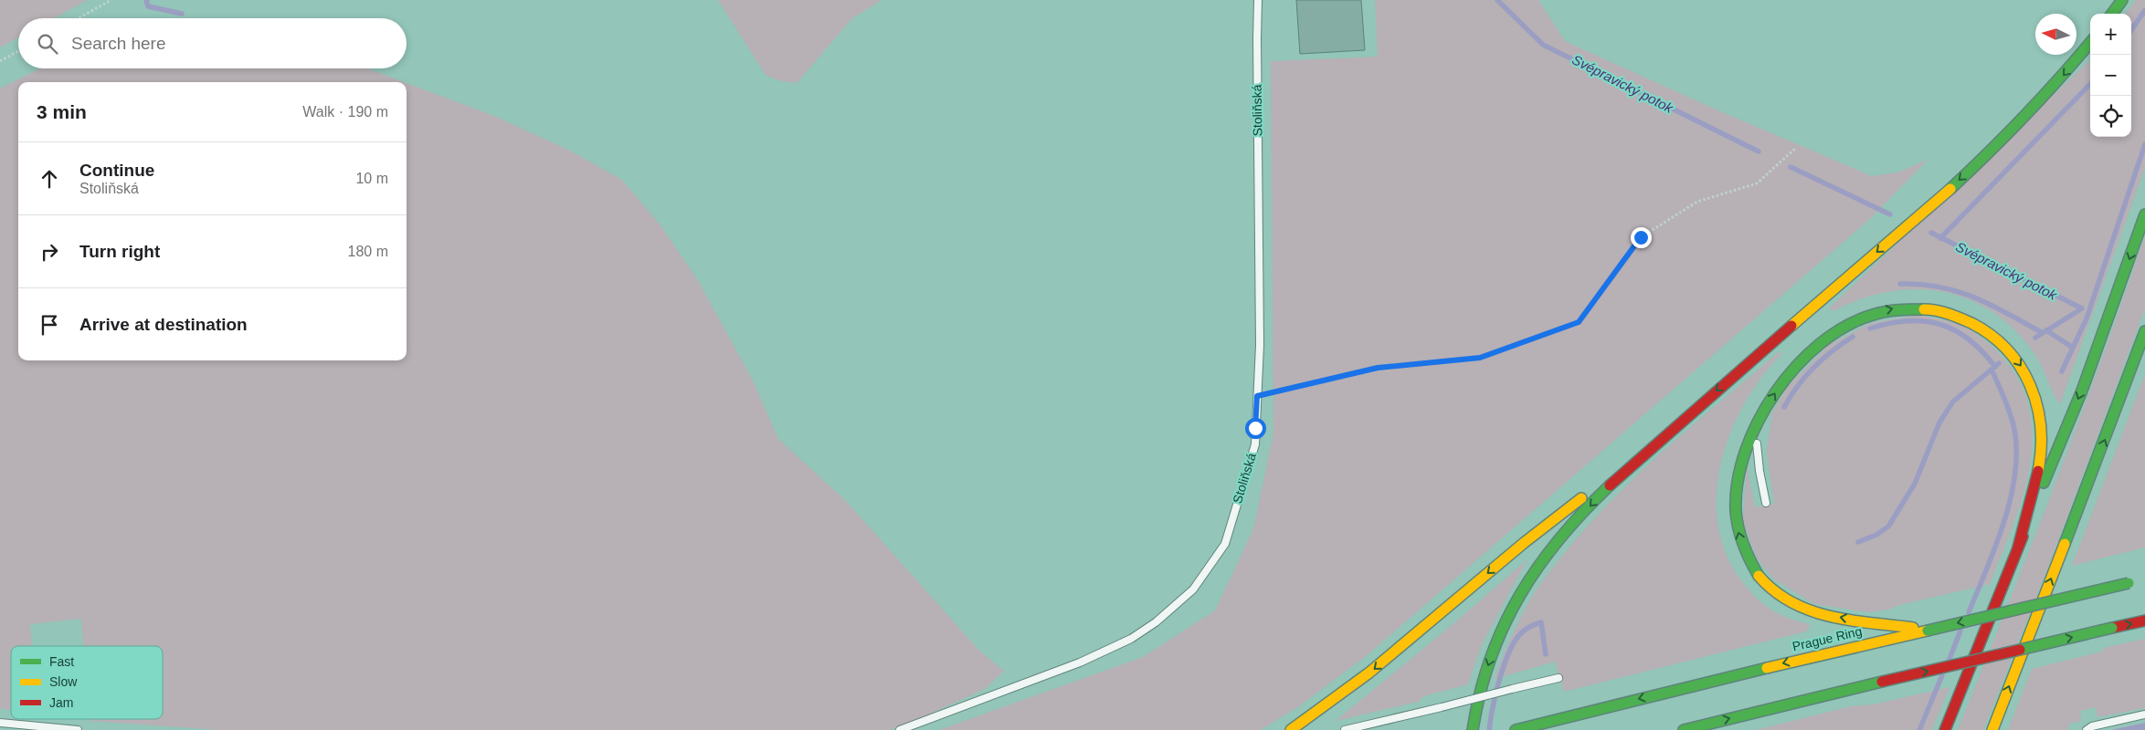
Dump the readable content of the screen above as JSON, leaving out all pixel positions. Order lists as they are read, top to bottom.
{
  "streets": {
    "main road": ["Prague Ring"],
    "lane": ["Stoliňská"]
  },
  "water": ["Svépravický potok"],
  "legend": ["Fast", "Slow", "Jam"],
  "north": "left",
  "page": {
    "map_buttons": ["+", "−"],
    "search": "Search here",
    "heading": ["3 min", "Walk · 190 m"],
    "list": [
      ["Continue", "Stoliňská", "10 m"],
      ["Turn right", "180 m"],
      "Arrive at destination"
    ]
  }
}
